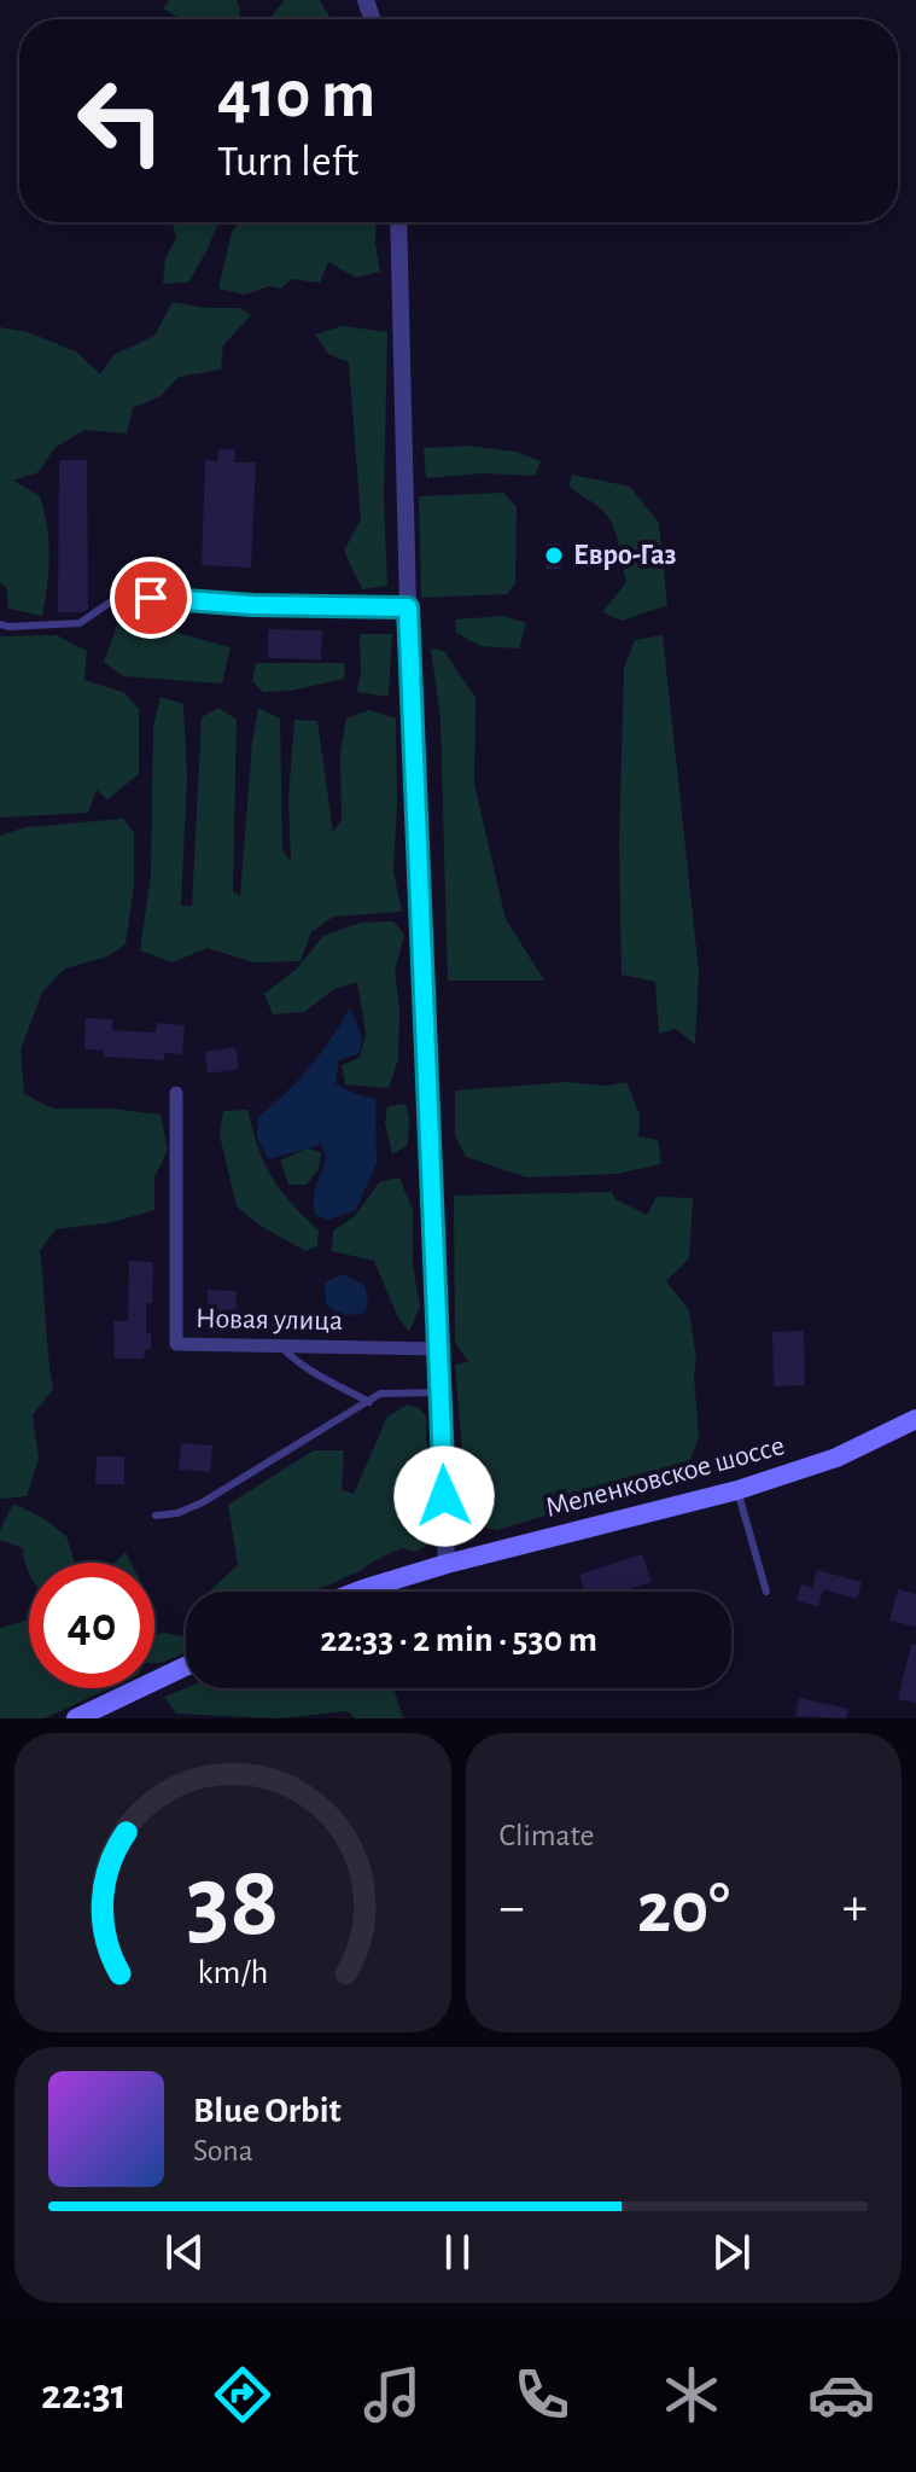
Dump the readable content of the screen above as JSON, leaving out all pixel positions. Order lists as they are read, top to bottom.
{
  "streets": {
    "main road": ["Меленковское шоссе"],
    "street": ["Новая улица"]
  },
  "places": ["Евро-Газ"],
  "page": {
    "turn": ["410 m", "Turn left"],
    "limit": "40",
    "trip": "22:33 · 2 min · 530 m",
    "tile": "Climate",
    "heat": ["−", "20°", "+"],
    "song": ["Blue Orbit", "Sona"],
    "tabs": "22:31",
    "gauge": ["38", "km/h"]
  }
}
